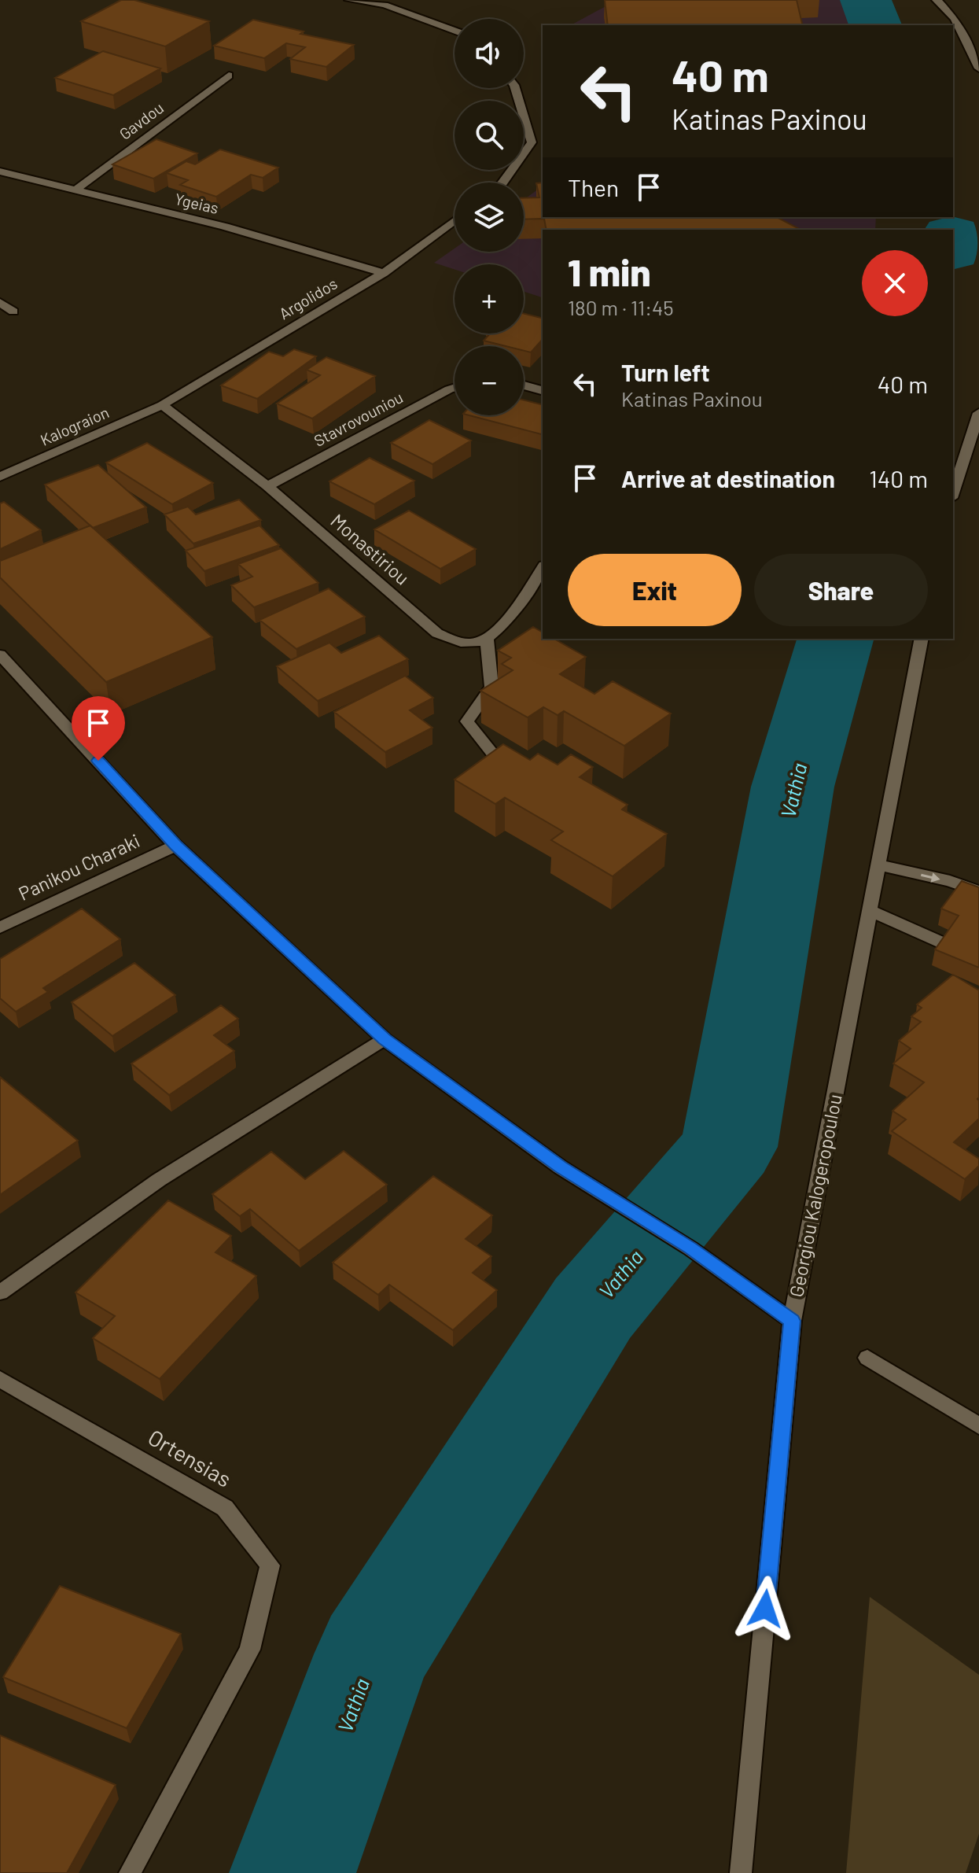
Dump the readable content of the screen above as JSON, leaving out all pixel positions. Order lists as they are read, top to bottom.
{
  "streets": {
    "street": [
      "Gavdou",
      "Ygeias",
      "Argolidos",
      "Stavrovouniou",
      "Kalograion",
      "Monastiriou",
      "Panikou Charaki",
      "Georgiou Kalogeropoulou",
      "Ortensias"
    ]
  },
  "crossings": [
    ["Gavdou", "Ygeias"],
    ["Ygeias", "Argolidos"],
    ["Argolidos", "Kalograion"],
    ["Argolidos", "Monastiriou"],
    ["Stavrovouniou", "Monastiriou"],
    ["Kalograion", "Monastiriou"]
  ],
  "water": ["Vathia"],
  "page": {
    "map_buttons": ["+", "−"],
    "turn": ["40 m", "Katinas Paxinou"],
    "then": "Then",
    "heading": ["1 min", "180 m · 11:45"],
    "list": [
      {
        "name": "Turn left",
        "note": "Katinas Paxinou",
        "value": "40 m"
      },
      {
        "name": "Arrive at destination",
        "value": "140 m"
      }
    ],
    "buttons": ["Exit", "Share"]
  }
}
